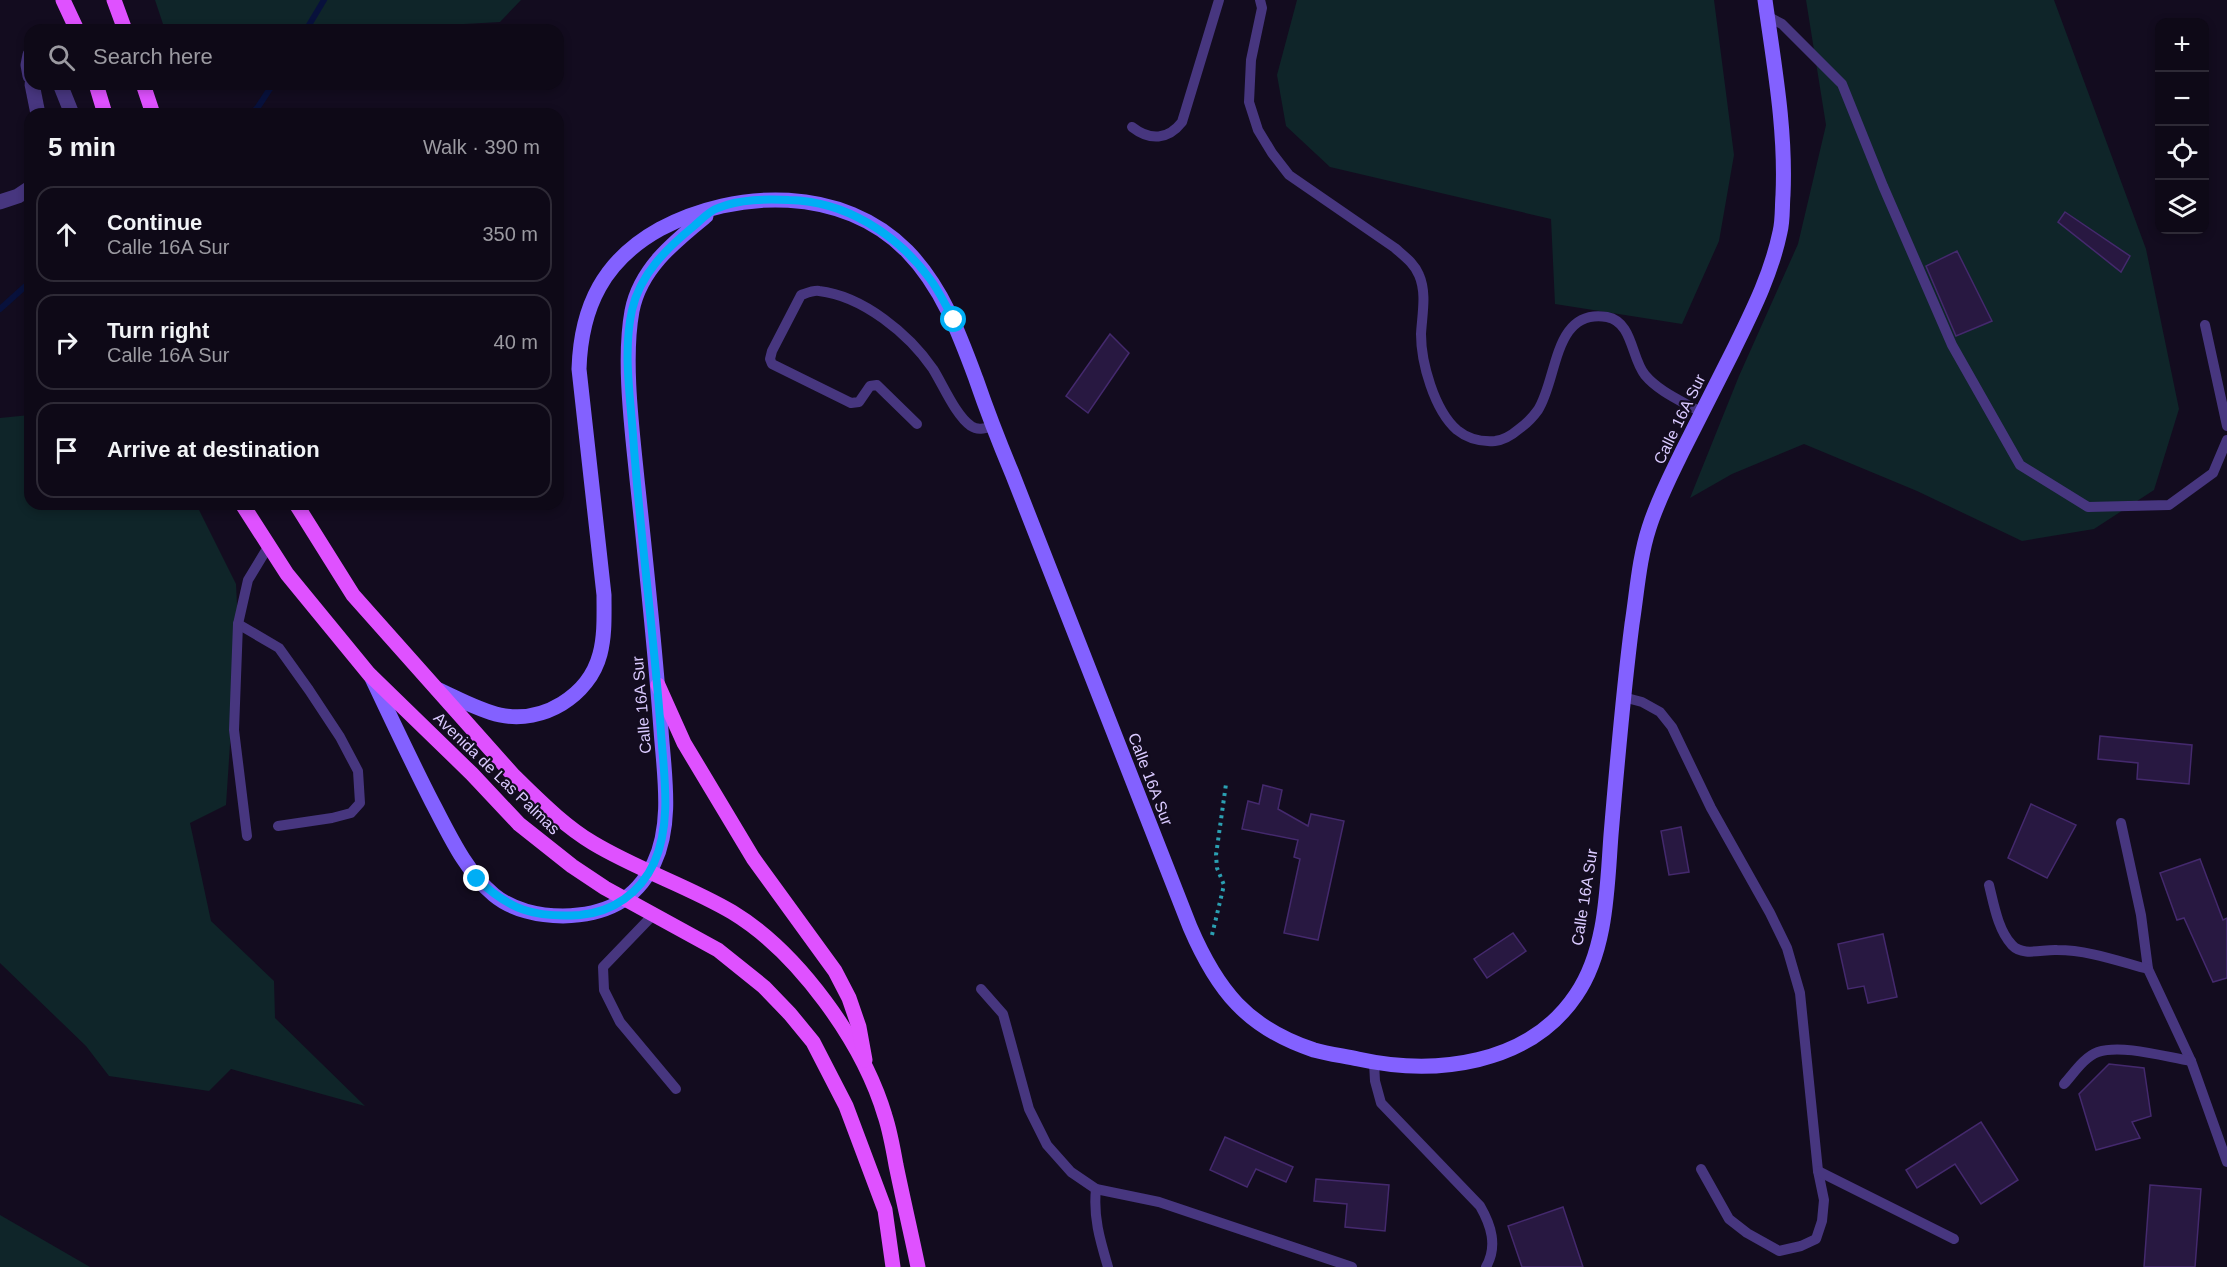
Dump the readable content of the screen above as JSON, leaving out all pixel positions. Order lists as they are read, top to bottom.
{
  "streets": {
    "main road": ["Calle 16A Sur", "Avenida de Las Palmas"]
  },
  "crossings": [
    ["Calle 16A Sur", "Avenida de Las Palmas"]
  ],
  "page": {
    "map_buttons": ["+", "−"],
    "search": "Search here",
    "heading": ["5 min", "Walk · 390 m"],
    "list": [
      ["Continue", "Calle 16A Sur", "350 m"],
      ["Turn right", "Calle 16A Sur", "40 m"],
      "Arrive at destination"
    ]
  }
}
